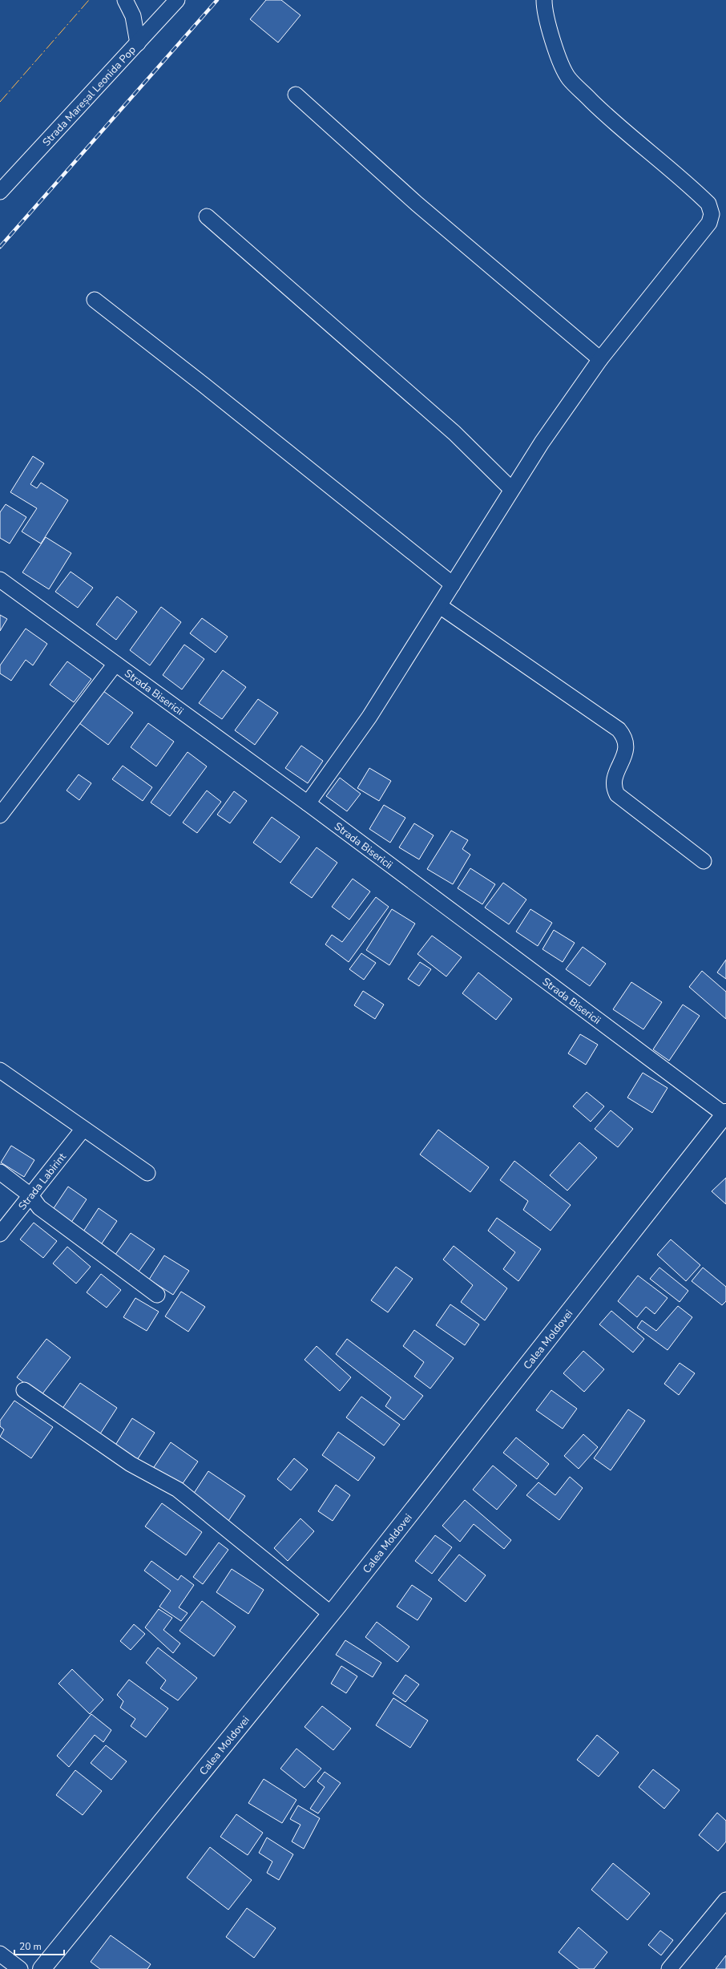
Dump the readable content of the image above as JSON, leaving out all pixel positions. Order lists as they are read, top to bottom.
{
  "streets": {
    "highway": ["Calea Moldovei"],
    "street": ["Strada Mareșal Leonida Pop", "Strada Bisericii", "Strada Labirint"]
  },
  "crossings": [
    ["Strada Bisericii", "Calea Moldovei"]
  ],
  "scale_bar": "20 m"
}
